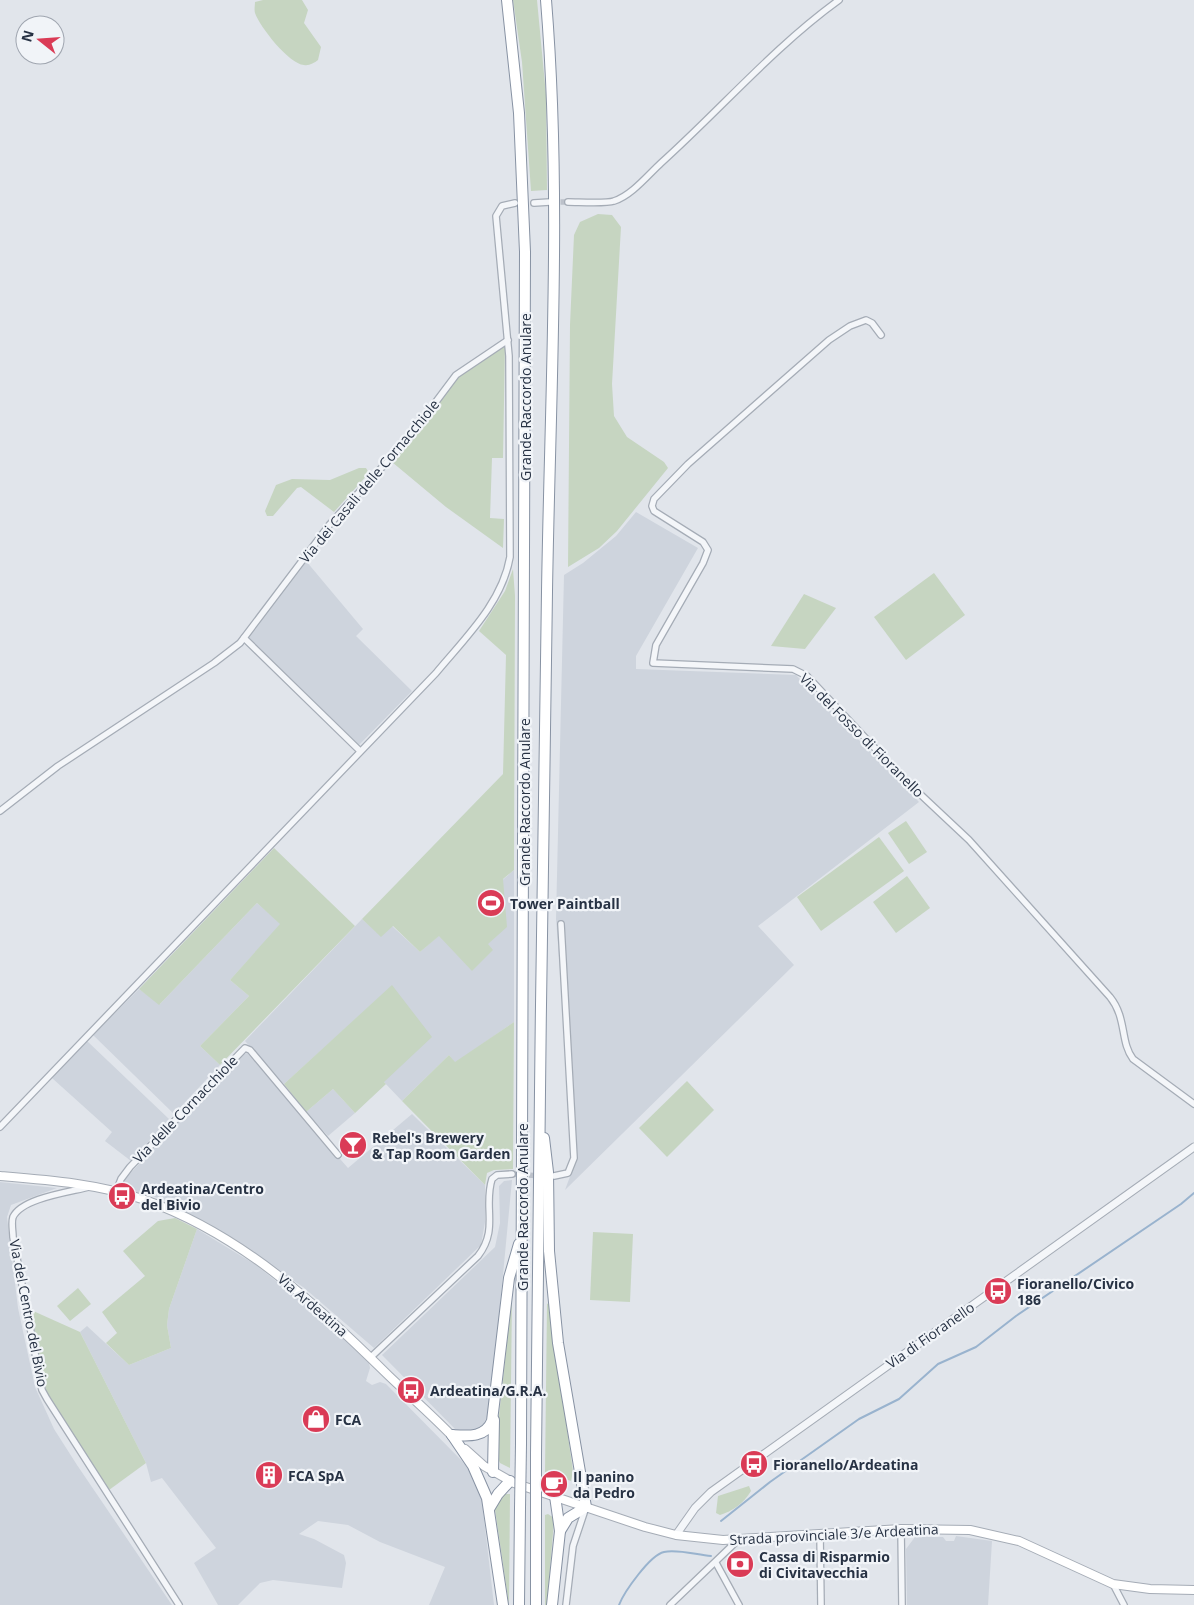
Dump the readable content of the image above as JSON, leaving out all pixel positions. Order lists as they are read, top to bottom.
{
  "streets": {
    "highway": ["Grande Raccordo Anulare"],
    "main road": ["Via Ardeatina", "Strada provinciale 3/e Ardeatina"],
    "street": [
      "Via dei Casali delle Cornacchiole",
      "Via del Fosso di Fioranello",
      "Via delle Cornacchiole",
      "Via del Centro del Bivio",
      "Via di Fioranello"
    ]
  },
  "crossings": [
    ["Via delle Cornacchiole", "Via Ardeatina"],
    ["Via Ardeatina", "Via del Centro del Bivio"],
    ["Via Ardeatina", "Strada provinciale 3/e Ardeatina"],
    ["Via di Fioranello", "Strada provinciale 3/e Ardeatina"]
  ],
  "places": {
    "sports": ["Tower Paintball"],
    "bar": ["Rebel's Brewery & Tap Room Garden"],
    "bus stop": [
      "Ardeatina/Centro del Bivio",
      "Fioranello/Civico 186",
      "Ardeatina/G.R.A.",
      "Fioranello/Ardeatina"
    ],
    "shop": ["FCA"],
    "building": ["FCA SpA"],
    "cafe": ["Il panino da Pedro"],
    "bank": ["Cassa di Risparmio di Civitavecchia"]
  },
  "north": "left"
}
